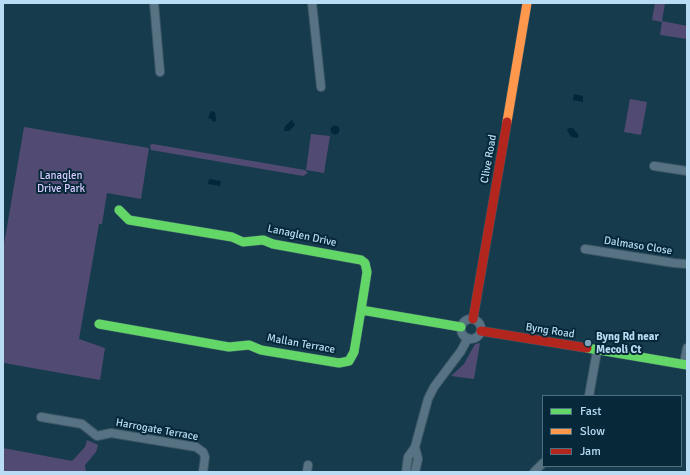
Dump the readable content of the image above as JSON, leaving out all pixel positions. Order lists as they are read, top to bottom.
{
  "streets": {
    "street": [
      "Clive Road",
      "Lanaglen Drive",
      "Dalmaso Close",
      "Byng Road",
      "Mallan Terrace",
      "Harrogate Terrace"
    ]
  },
  "crossings": [
    ["Clive Road", "Byng Road"],
    ["Lanaglen Drive", "Mallan Terrace"]
  ],
  "parks": ["Lanaglen Drive Park"],
  "places": ["Byng Rd near Mecoli Ct"],
  "legend": ["Fast", "Slow", "Jam"]
}
